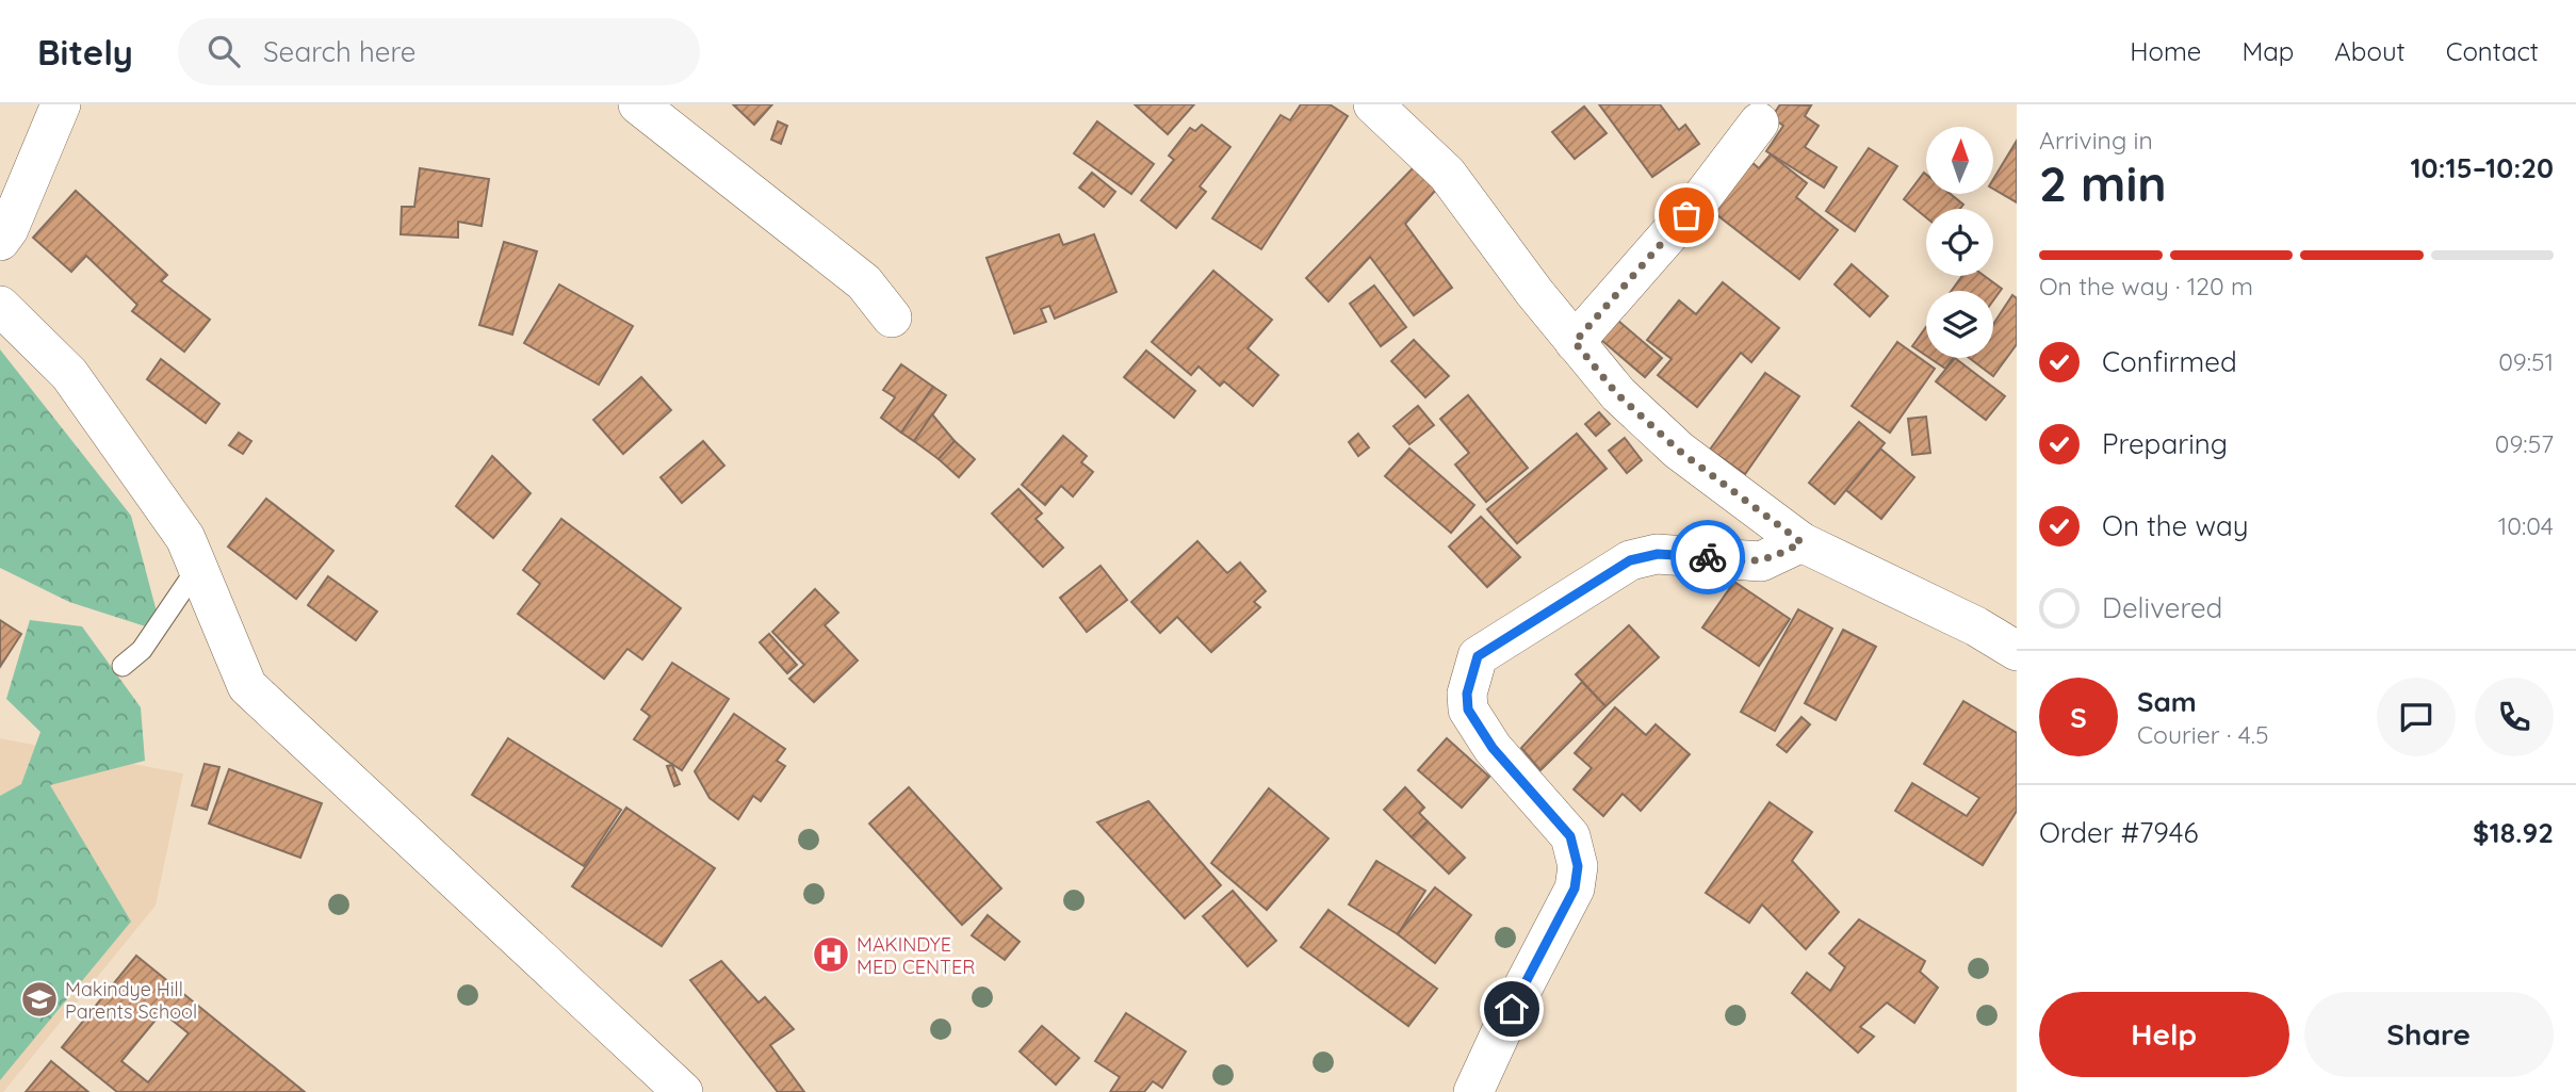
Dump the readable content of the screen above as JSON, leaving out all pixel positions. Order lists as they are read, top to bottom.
{
  "places": {
    "hospital": ["MAKINDYE MED CENTER"],
    "school or university": ["Makindye Hill Parents School"]
  },
  "north": "top",
  "page": {
    "header": "Bitely",
    "search": "Search here",
    "nav": [
      "Home",
      "Map",
      "About",
      "Contact"
    ],
    "heading": ["2 min", "Arriving in", "10:15–10:20"],
    "panel": [
      "Sam",
      "Courier · 4.5",
      "Order #7946",
      "$18.92"
    ],
    "bar": "On the way · 120 m",
    "list": [
      ["Confirmed", "09:51"],
      ["Preparing", "09:57"],
      ["On the way", "10:04"],
      "Delivered"
    ],
    "round": "S",
    "buttons": ["Help", "Share"]
  }
}
